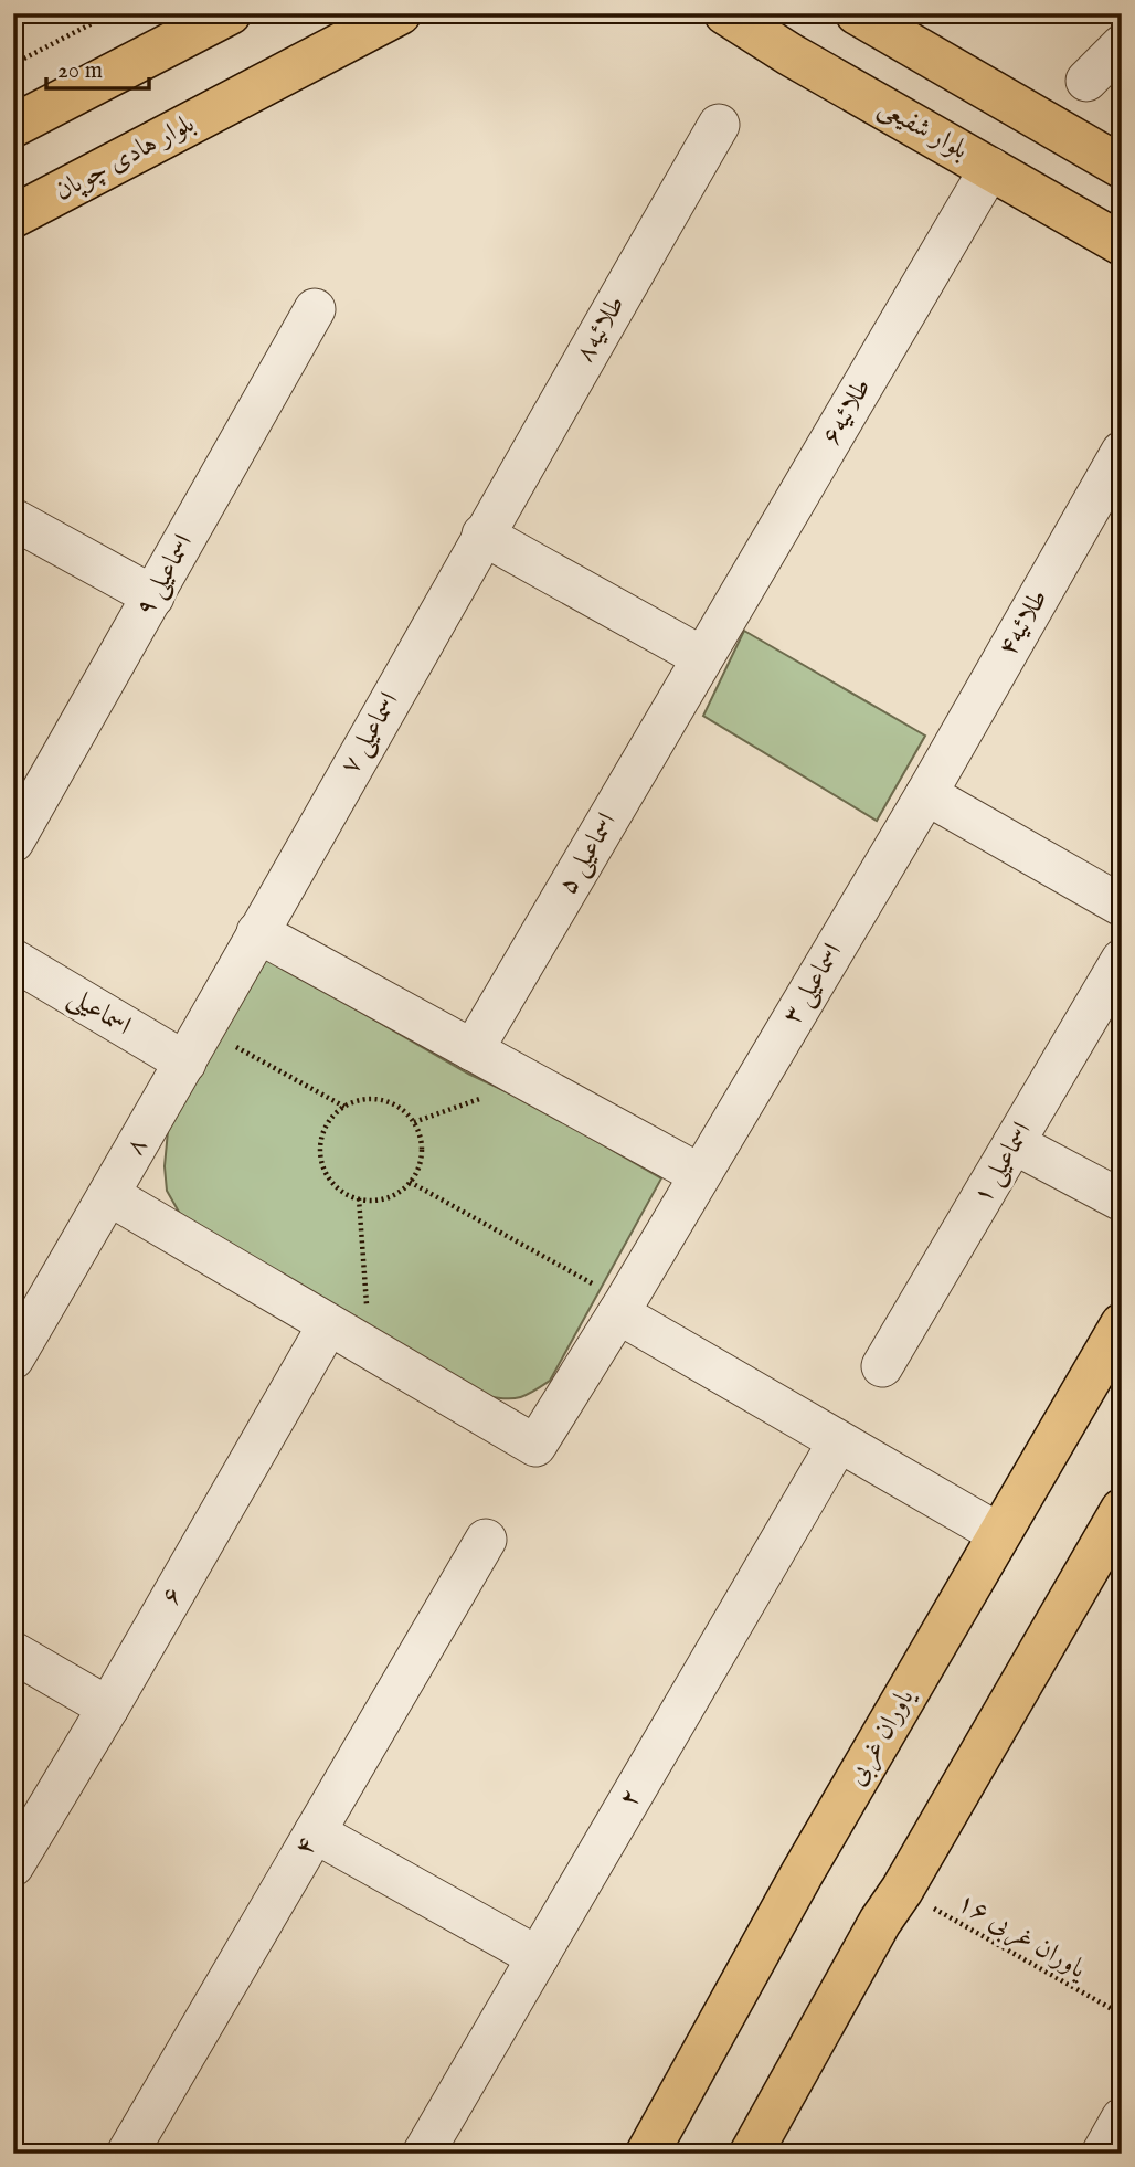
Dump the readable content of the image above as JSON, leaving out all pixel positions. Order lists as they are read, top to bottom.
{
  "streets": {
    "main road": ["بلوار شفیعی", "بلوار هادی چوپان", "یاوران غربی"],
    "street": [
      "طلائیه۸",
      "طلائیه۶",
      "اسماعیلی ۹",
      "طلائیه۴",
      "اسماعیلی ۷",
      "اسماعیلی ۵",
      "اسماعیلی ۳",
      "اسماعیلی",
      "۸",
      "اسماعیلی ۱",
      "۶",
      "۲",
      "۴"
    ],
    "path": ["۱۶ یاوران غربی"]
  },
  "crossings": [
    ["بلوار شفیعی", "طلائیه۶"],
    ["طلائیه۸", "اسماعیلی ۷"],
    ["طلائیه۶", "اسماعیلی ۵"],
    ["طلائیه۴", "اسماعیلی ۳"],
    ["اسماعیلی ۷", "۸"],
    ["اسماعیلی", "۸"]
  ],
  "scale_bar": "20 m"
}
